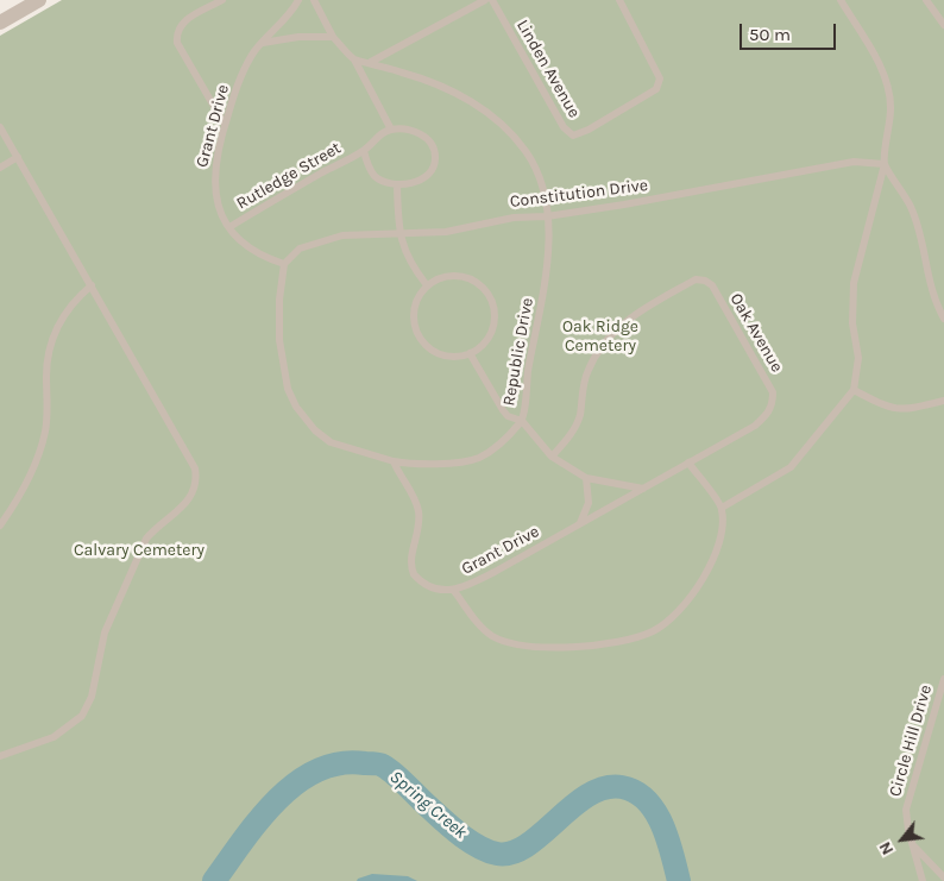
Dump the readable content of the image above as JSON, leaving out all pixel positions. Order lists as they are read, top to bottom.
{
  "streets": {
    "lane": [
      "Linden Avenue",
      "Grant Drive",
      "Rutledge Street",
      "Constitution Drive",
      "Oak Avenue",
      "Republic Drive",
      "Circle Hill Drive"
    ]
  },
  "crossings": [
    ["Grant Drive", "Rutledge Street"],
    ["Grant Drive", "Constitution Drive"],
    ["Grant Drive", "Oak Avenue"],
    ["Grant Drive", "Republic Drive"],
    ["Constitution Drive", "Republic Drive"]
  ],
  "water": ["Spring Creek"],
  "parks": ["Oak Ridge Cemetery", "Calvary Cemetery"],
  "scale_bar": "50 m",
  "north": "bottom left"
}
